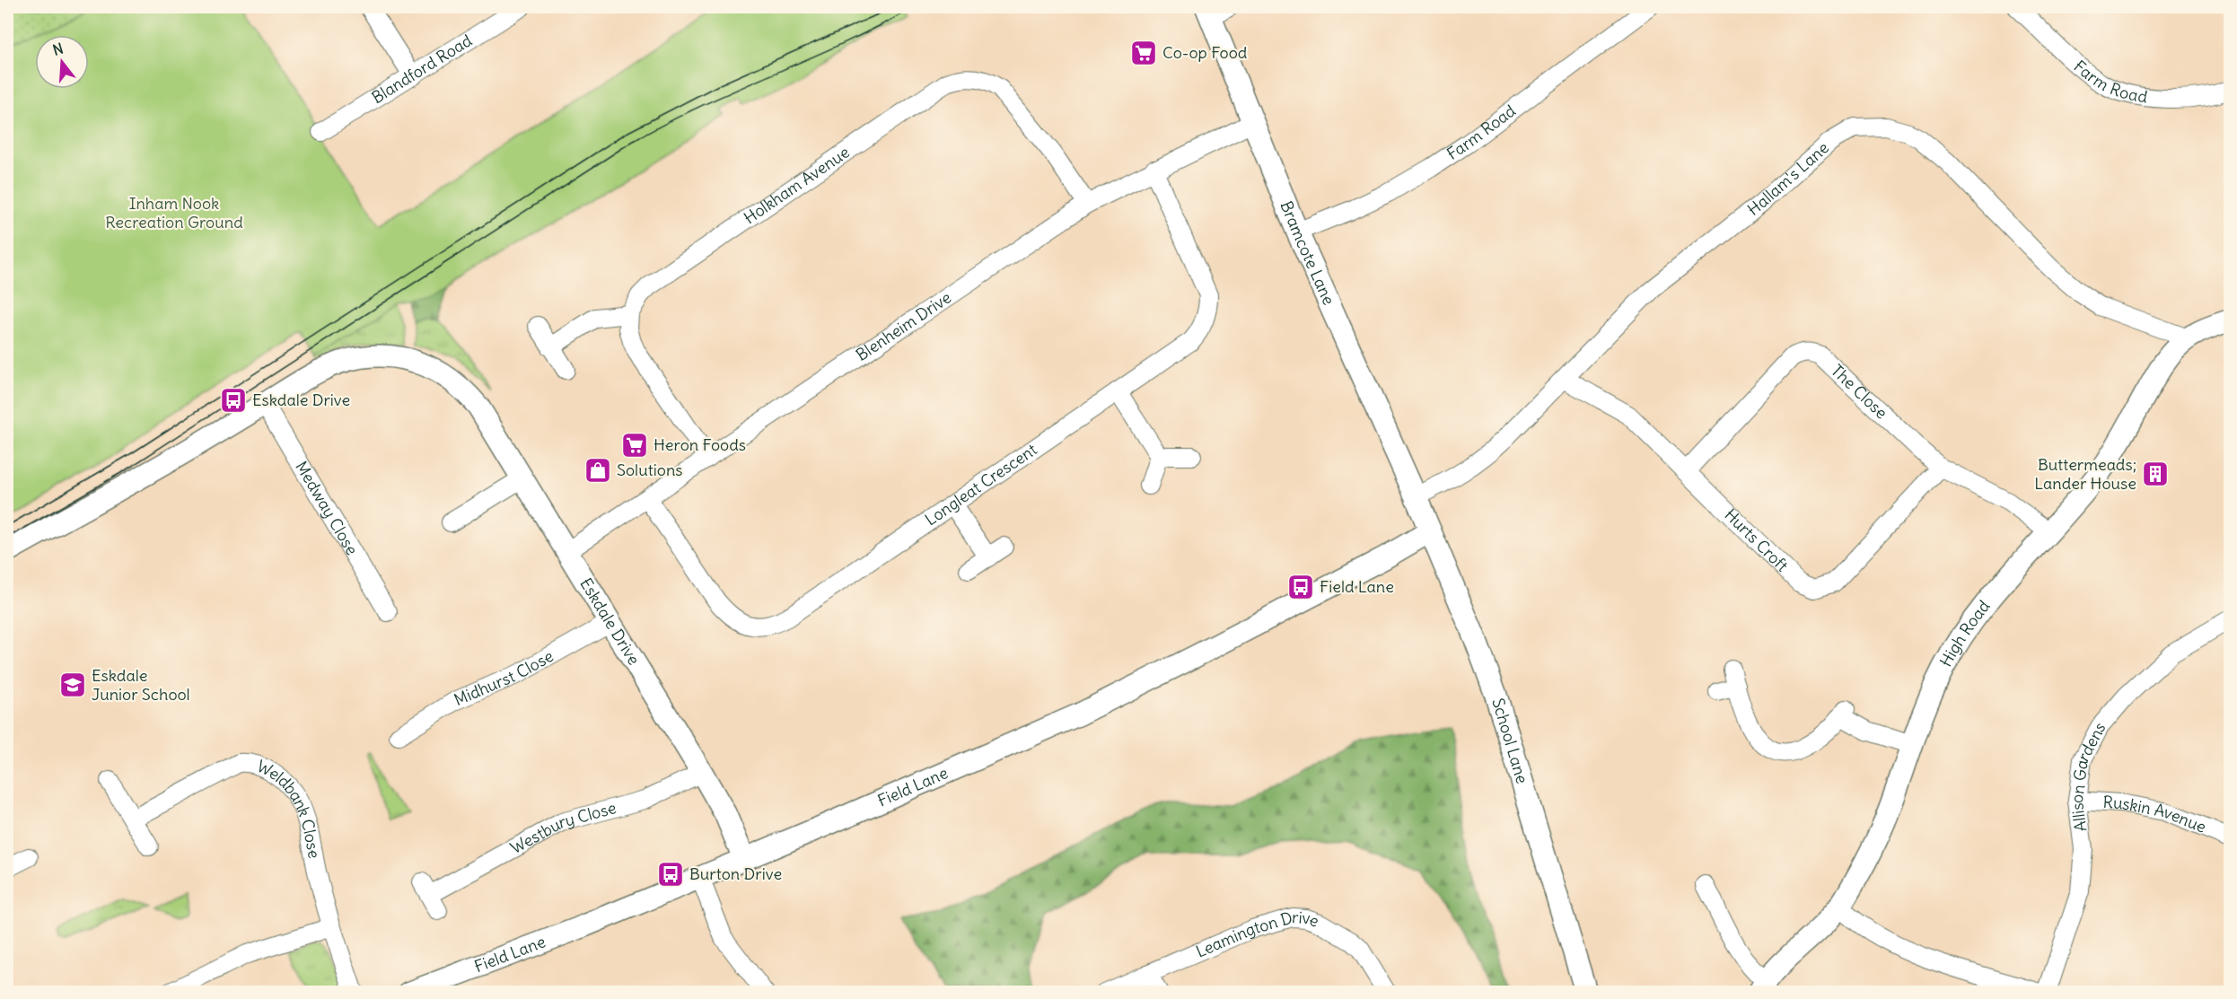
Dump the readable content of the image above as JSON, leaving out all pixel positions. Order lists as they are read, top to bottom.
{
  "streets": {
    "street": [
      "Blandford Road",
      "Farm Road",
      "Hallam's Lane",
      "Holkham Avenue",
      "Bramcote Lane",
      "Blenheim Drive",
      "The Close",
      "Longleat Crescent",
      "Medway Close",
      "Hurts Croft",
      "Eskdale Drive",
      "High Road",
      "Midhurst Close",
      "School Lane",
      "Allison Gardens",
      "Field Lane",
      "Weldbank Close",
      "Ruskin Avenue",
      "Westbury Close",
      "Leamington Drive"
    ]
  },
  "crossings": [
    ["Farm Road", "Bramcote Lane"],
    ["Hallam's Lane", "Bramcote Lane"],
    ["Hallam's Lane", "Hurts Croft"],
    ["Hallam's Lane", "High Road"],
    ["Hallam's Lane", "School Lane"],
    ["Holkham Avenue", "Blenheim Drive"],
    ["Bramcote Lane", "Blenheim Drive"],
    ["Bramcote Lane", "School Lane"],
    ["Blenheim Drive", "Longleat Crescent"],
    ["Blenheim Drive", "Eskdale Drive"],
    ["The Close", "Hurts Croft"],
    ["The Close", "High Road"],
    ["Medway Close", "Eskdale Drive"],
    ["Eskdale Drive", "Midhurst Close"],
    ["Eskdale Drive", "Field Lane"],
    ["Eskdale Drive", "Westbury Close"],
    ["School Lane", "Field Lane"],
    ["Allison Gardens", "Ruskin Avenue"]
  ],
  "parks": ["Inham Nook Recreation Ground"],
  "places": {
    "supermarket": ["Co-op Food", "Heron Foods"],
    "bus stop": ["Eskdale Drive", "Field Lane", "Burton Drive"],
    "shop": ["Solutions"],
    "building": ["Buttermeads; Lander House"],
    "school or university": ["Eskdale Junior School"]
  },
  "north": "top"
}
